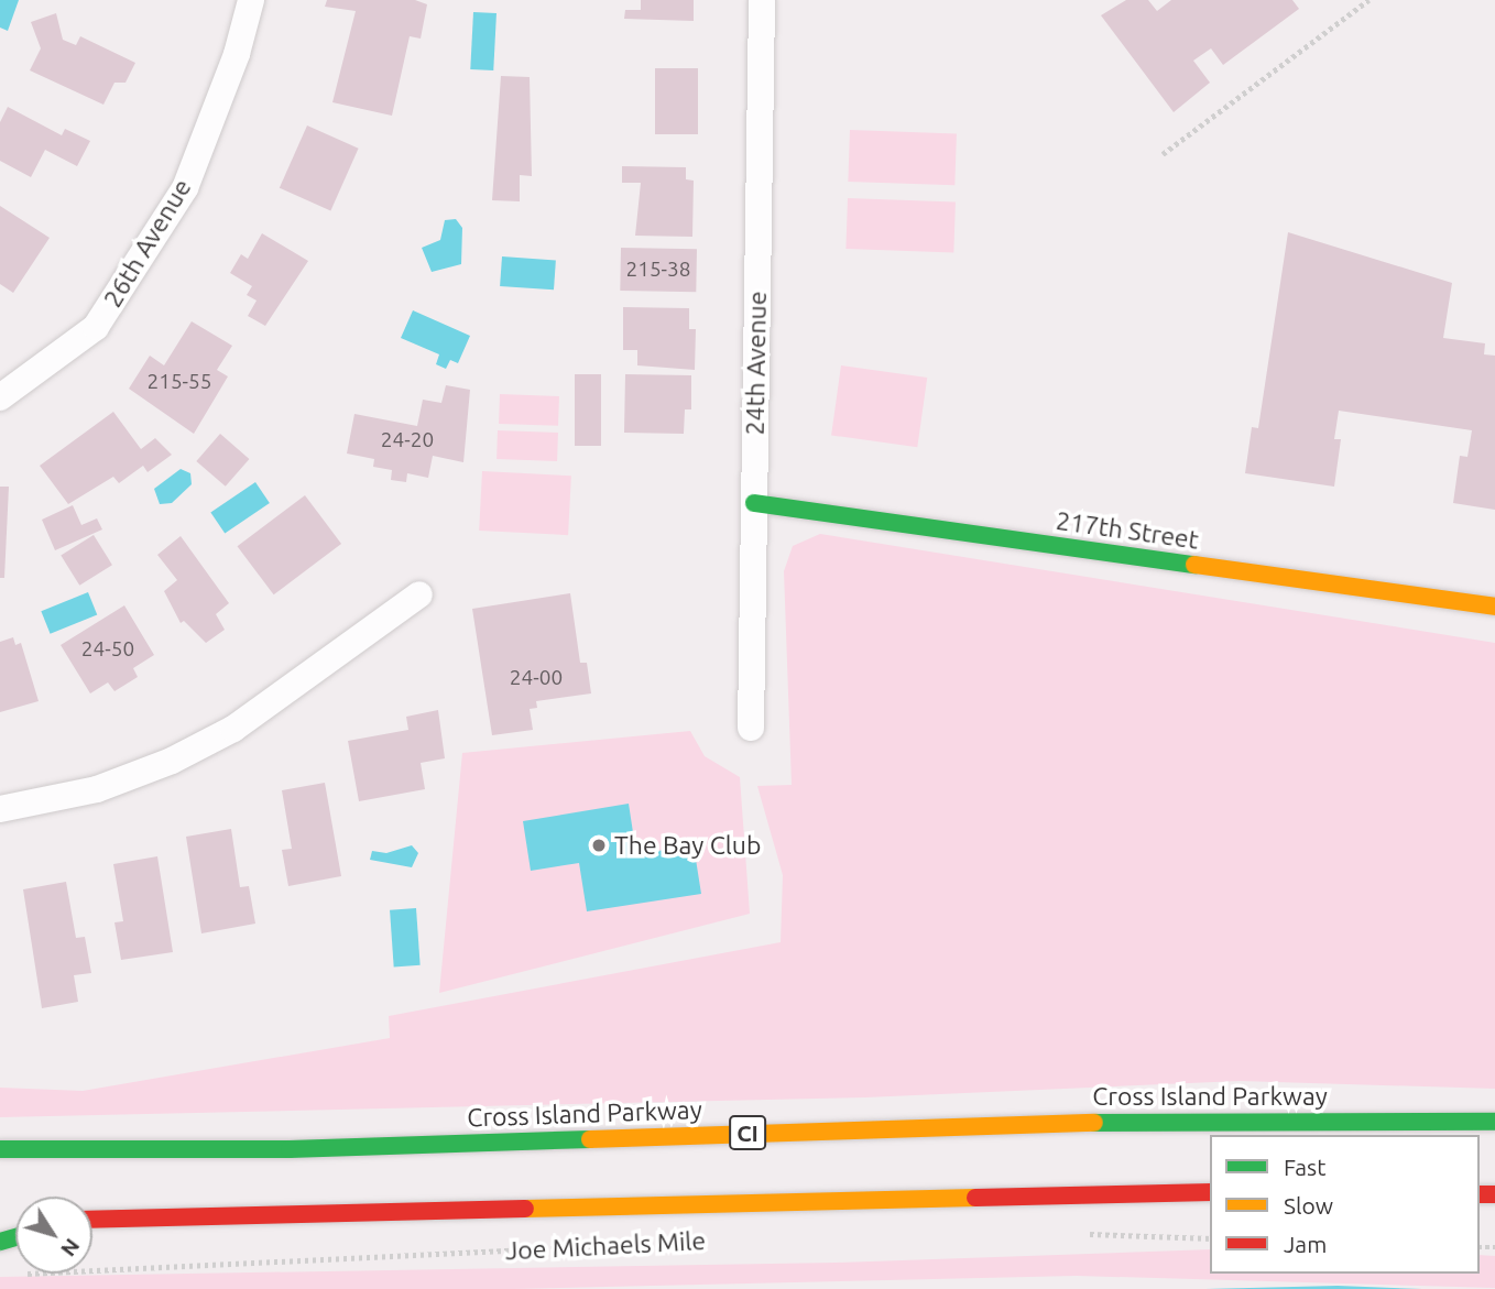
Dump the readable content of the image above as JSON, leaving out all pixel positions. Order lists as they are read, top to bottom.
{
  "streets": {
    "main road": ["217th Street", "Cross Island Parkway", "CI"],
    "street": ["26th Avenue", "24th Avenue"],
    "path": ["Joe Michaels Mile"]
  },
  "crossings": [
    ["24th Avenue", "217th Street"]
  ],
  "places": ["The Bay Club"],
  "house_numbers": [
    "215-38",
    "215-55",
    "24-20",
    "24-50",
    "24-00"
  ],
  "legend": ["Fast", "Slow", "Jam"],
  "north": "bottom right"
}
